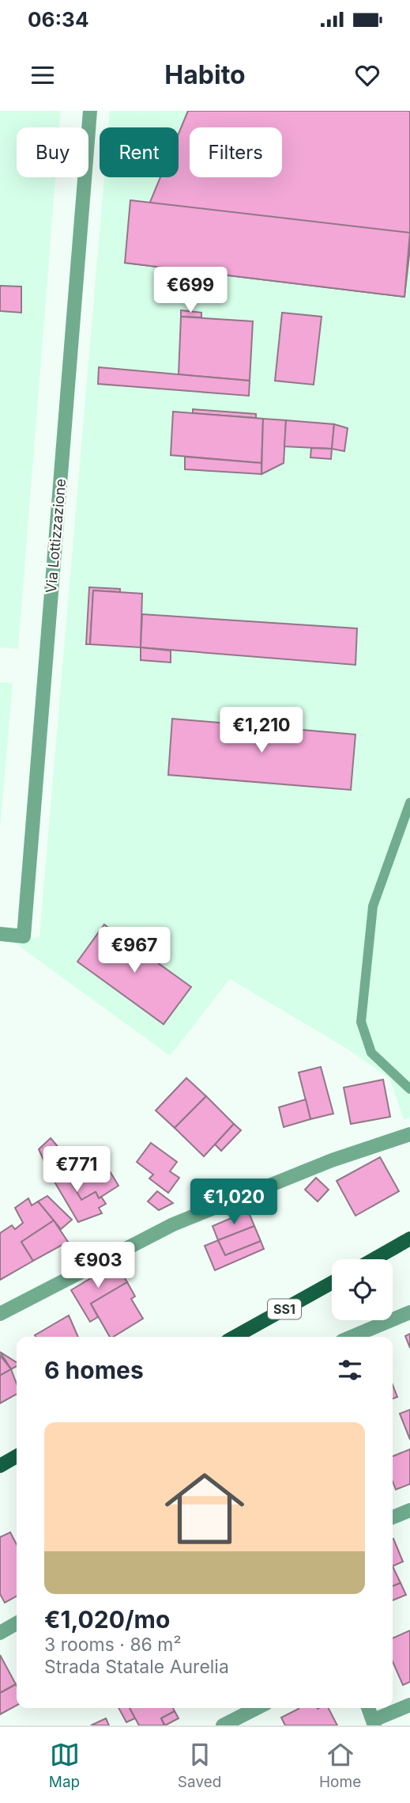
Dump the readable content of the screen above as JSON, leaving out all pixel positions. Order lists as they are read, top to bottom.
{
  "streets": {
    "main road": ["SS1"],
    "street": ["Via Lottizzazione"]
  },
  "page": {
    "status": "06:34",
    "header": "Habito",
    "chip": ["Buy", "Rent", "Filters"],
    "price": [
      "€699",
      "€1,210",
      "€967",
      "€771",
      "€1,020",
      "€903"
    ],
    "heading": "6 homes",
    "list": [
      {
        "name": "€1,020/mo",
        "note": "3 rooms · 86 m² · Strada Statale Aurelia"
      }
    ],
    "tabs": ["Map", "Saved", "Home"]
  }
}
